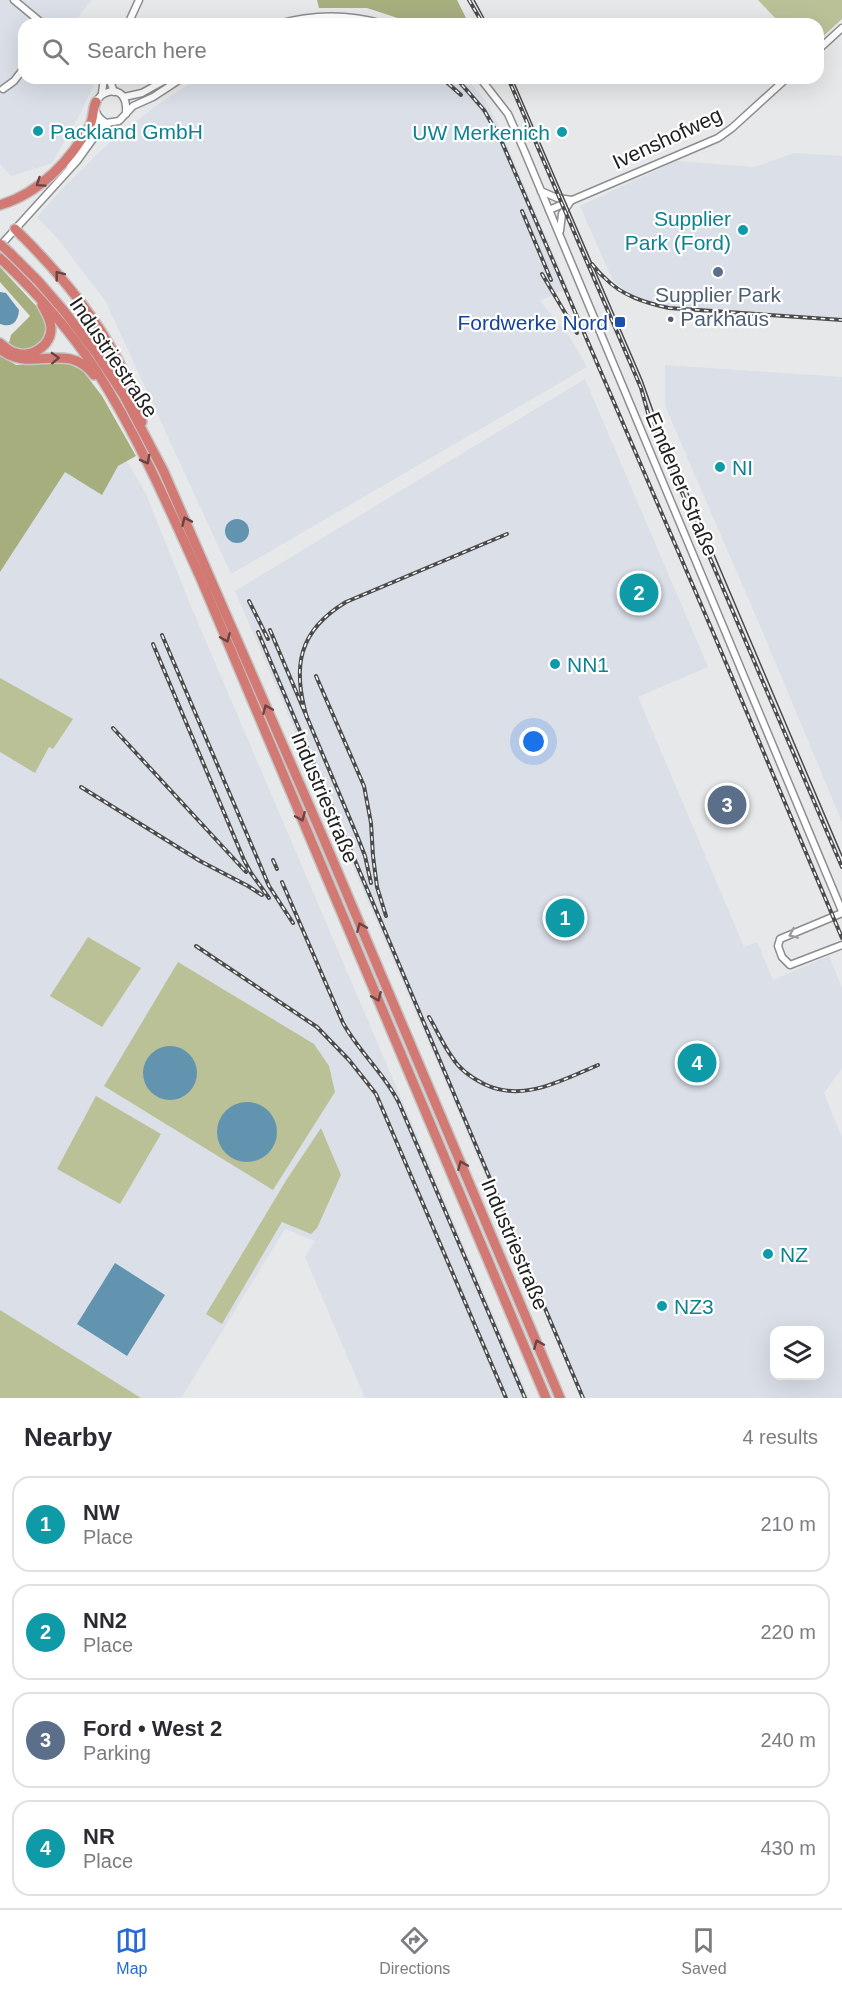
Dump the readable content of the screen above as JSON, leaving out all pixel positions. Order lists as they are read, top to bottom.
{
  "streets": {
    "highway": ["Industriestraße"],
    "street": ["Ivenshofweg", "Emdener Straße"]
  },
  "crossings": [
    ["Ivenshofweg", "Emdener Straße"]
  ],
  "places": {
    "other": [
      "Packland GmbH",
      "UW Merkenich",
      "Supplier Park (Ford)",
      "Supplier Park • Parkhaus",
      "NI",
      "NN1",
      "NZ",
      "NZ3"
    ],
    "transit": ["Fordwerke Nord"]
  },
  "page": {
    "search": "Search here",
    "pins": [
      "2",
      "3",
      "1",
      "4"
    ],
    "heading": ["Nearby", "4 results"],
    "list": [
      {
        "mark": "1",
        "name": "NW",
        "note": "Place",
        "value": "210 m"
      },
      {
        "mark": "2",
        "name": "NN2",
        "note": "Place",
        "value": "220 m"
      },
      {
        "mark": "3",
        "name": "Ford • West 2",
        "note": "Parking",
        "value": "240 m"
      },
      {
        "mark": "4",
        "name": "NR",
        "note": "Place",
        "value": "430 m"
      }
    ],
    "nav": ["Map", "Directions", "Saved"]
  }
}
